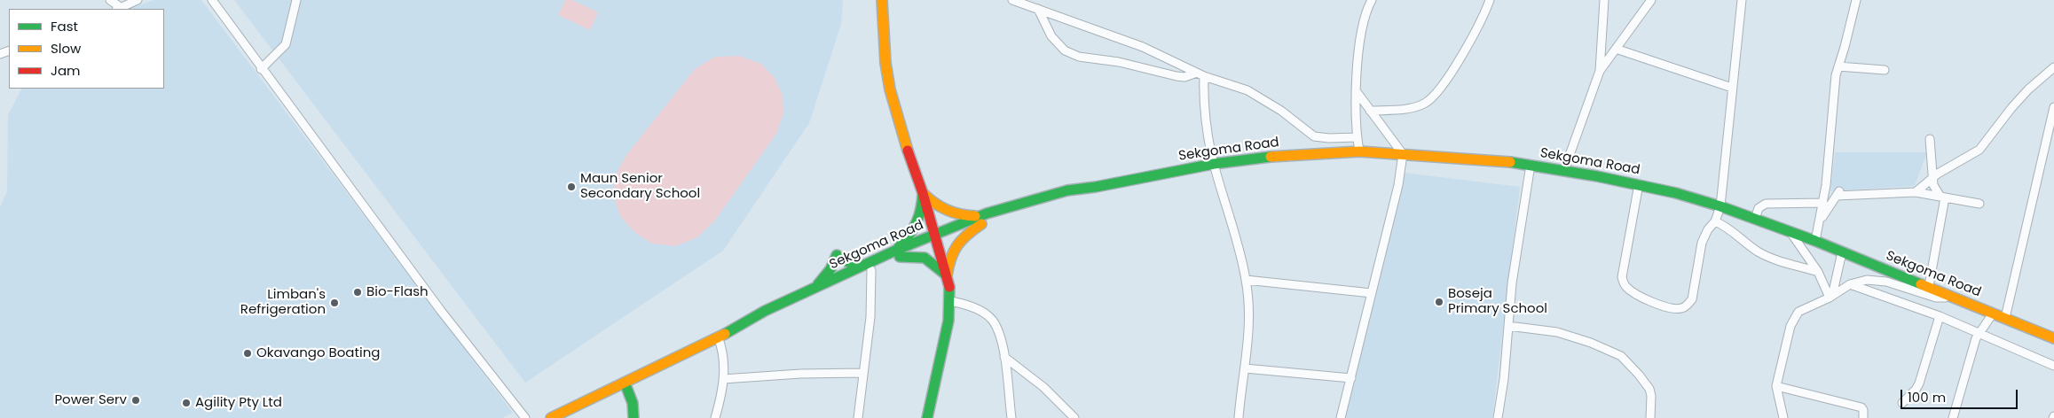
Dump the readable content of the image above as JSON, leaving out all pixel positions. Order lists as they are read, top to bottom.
{
  "streets": {
    "main road": ["Sekgoma Road"]
  },
  "places": [
    "Maun Senior Secondary School",
    "Bio-Flash",
    "Boseja Primary School",
    "Limban's Refrigeration",
    "Okavango Boating",
    "Power Serv",
    "Agility Pty Ltd"
  ],
  "legend": ["Fast", "Slow", "Jam"],
  "scale_bar": "100 m"
}
